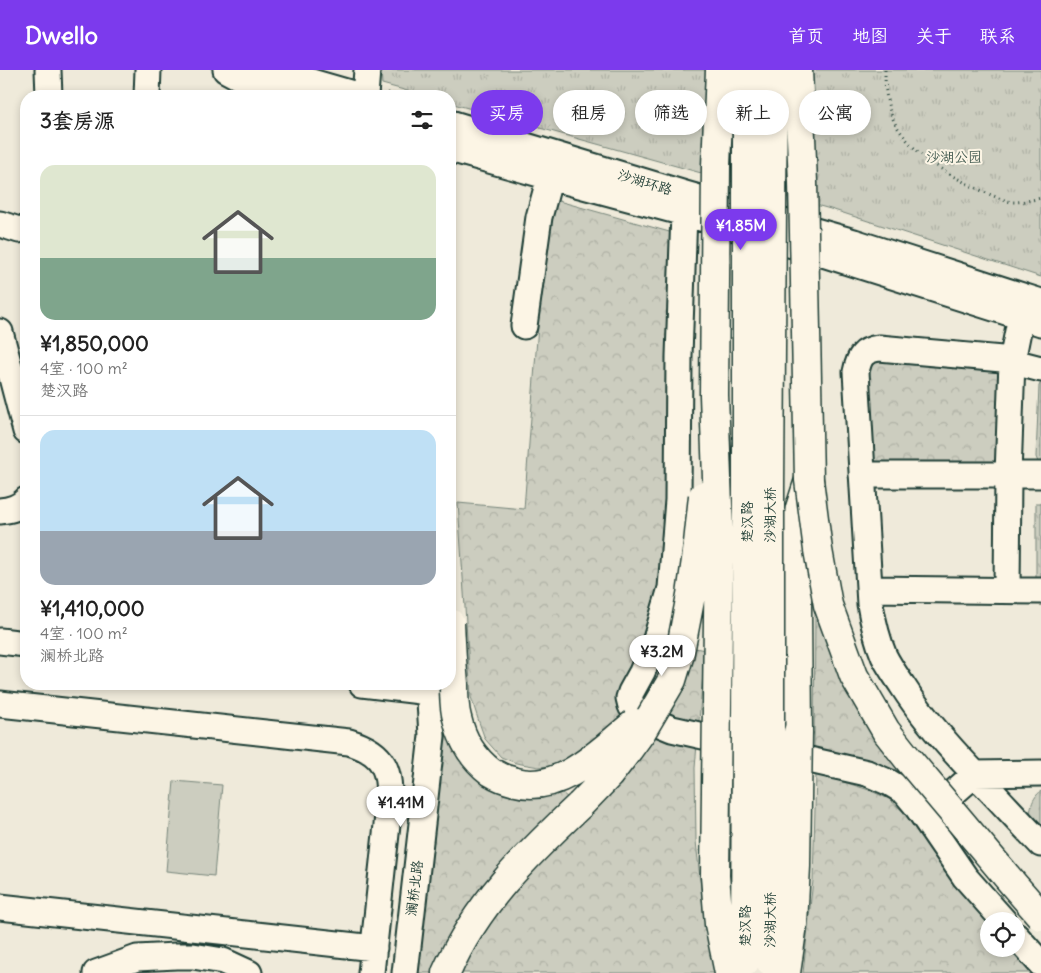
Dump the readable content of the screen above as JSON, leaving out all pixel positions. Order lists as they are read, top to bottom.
{
  "streets": {
    "main road": ["沙湖大桥", "楚汉路"],
    "street": ["沙湖环路", "澜桥北路"]
  },
  "crossings": [
    ["沙湖大桥", "楚汉路"]
  ],
  "parks": ["沙湖公园"],
  "page": {
    "header": "Dwello",
    "nav": [
      "首页",
      "地图",
      "关于",
      "联系"
    ],
    "chip": [
      "买房",
      "租房",
      "筛选",
      "新上",
      "公寓"
    ],
    "heading": "3套房源",
    "list": [
      {
        "name": "¥1,850,000",
        "note": "4室 · 100 m² · 楚汉路"
      },
      {
        "name": "¥1,410,000",
        "note": "4室 · 100 m² · 澜桥北路"
      }
    ],
    "price": ["¥1.85M", "¥3.2M", "¥1.41M"]
  }
}
